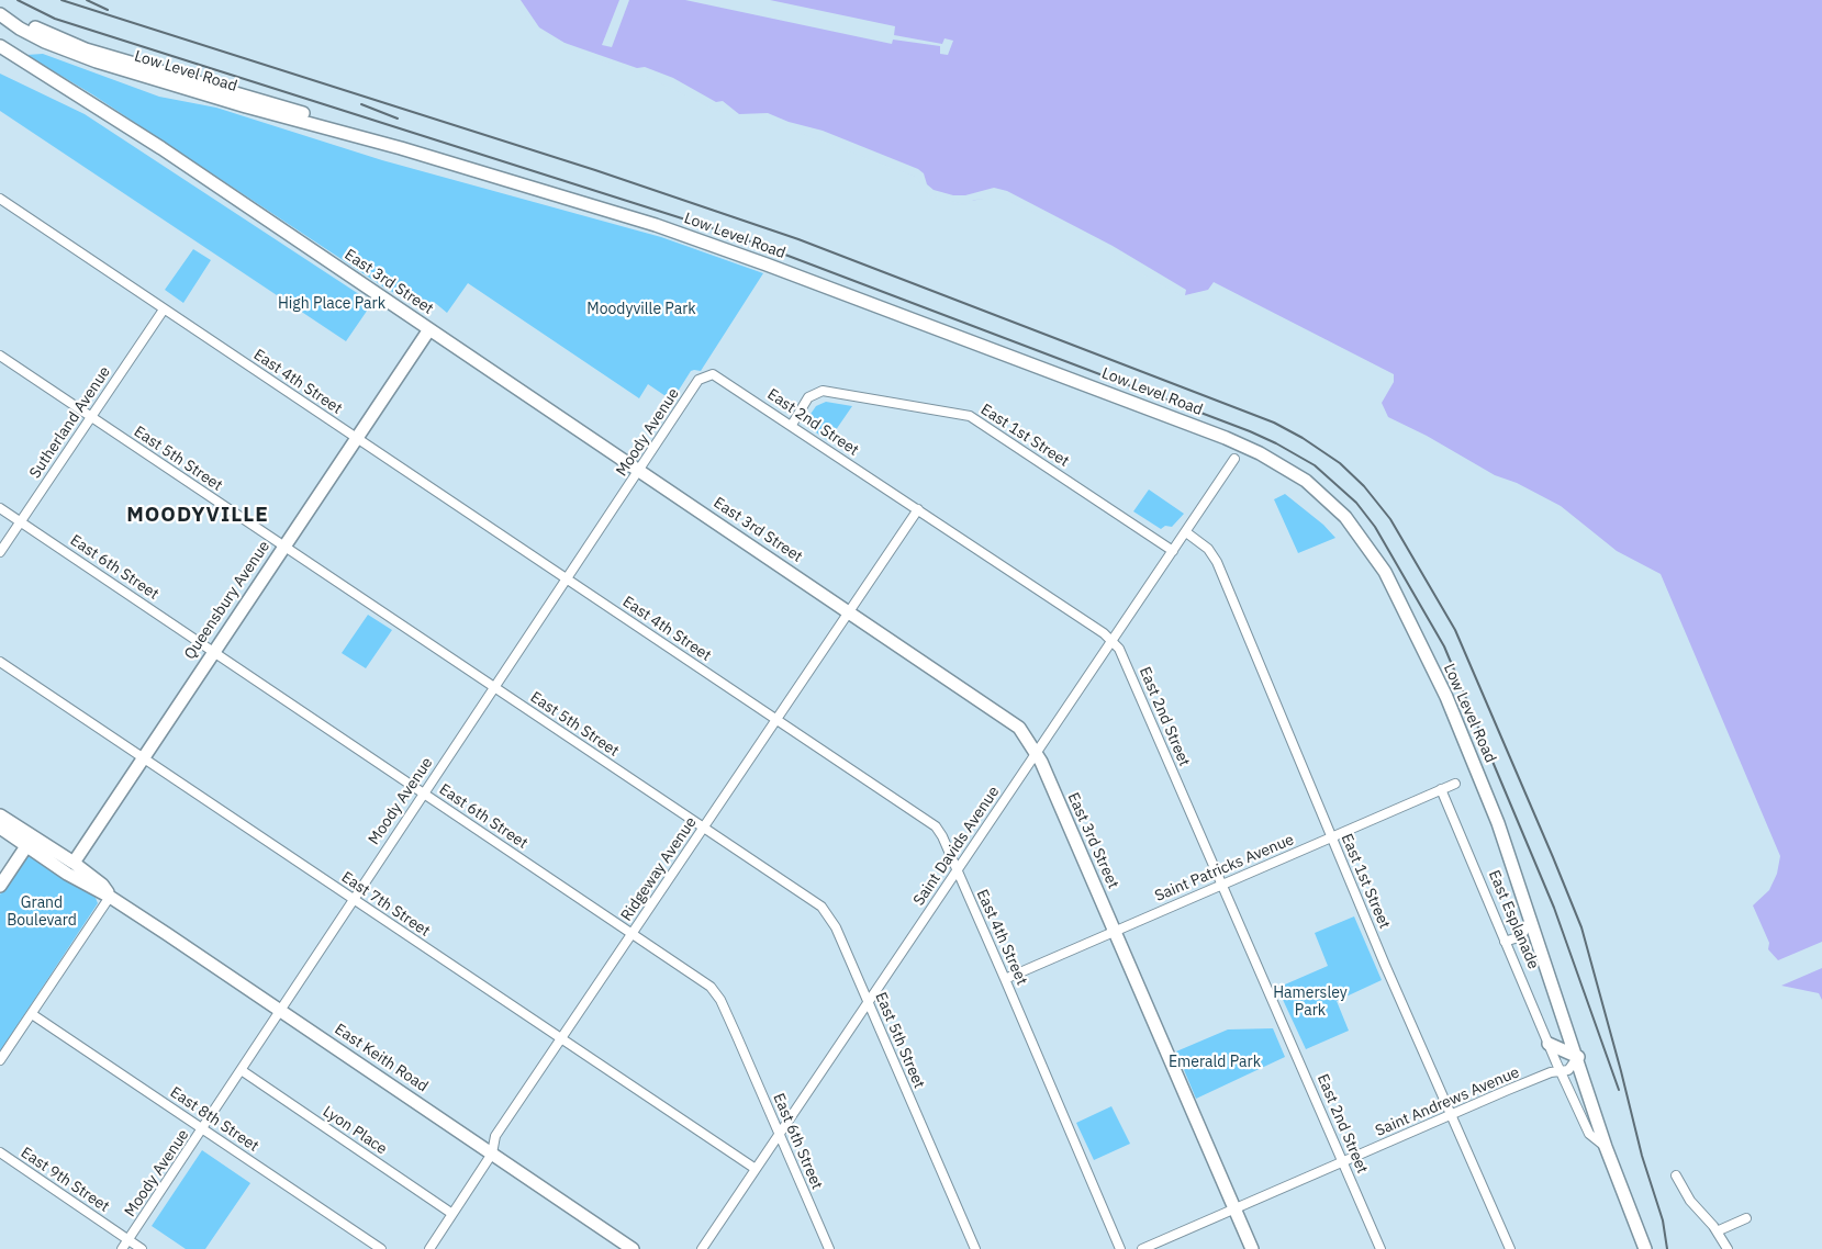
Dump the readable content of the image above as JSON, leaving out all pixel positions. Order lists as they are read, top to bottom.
{
  "streets": {
    "street": [
      "Low Level Road",
      "East 3rd Street",
      "East 4th Street",
      "Sutherland Avenue",
      "East 2nd Street",
      "Moody Avenue",
      "East 1st Street",
      "East 5th Street",
      "East 6th Street",
      "Queensbury Avenue",
      "Saint Davids Avenue",
      "Saint Patricks Avenue",
      "Ridgeway Avenue",
      "East 7th Street",
      "East Esplanade",
      "East Keith Road",
      "Saint Andrews Avenue",
      "East 8th Street",
      "Lyon Place",
      "East 9th Street"
    ]
  },
  "crossings": [
    ["Low Level Road", "East Esplanade"],
    ["East 3rd Street", "Moody Avenue"],
    ["East 3rd Street", "Queensbury Avenue"],
    ["East 3rd Street", "Saint Davids Avenue"],
    ["East 3rd Street", "Saint Patricks Avenue"],
    ["East 3rd Street", "Ridgeway Avenue"],
    ["East 3rd Street", "Saint Andrews Avenue"],
    ["East 4th Street", "Sutherland Avenue"],
    ["East 4th Street", "Moody Avenue"],
    ["East 4th Street", "Queensbury Avenue"],
    ["East 4th Street", "Saint Davids Avenue"],
    ["East 4th Street", "Saint Patricks Avenue"],
    ["East 4th Street", "Ridgeway Avenue"],
    ["Sutherland Avenue", "East 5th Street"],
    ["Sutherland Avenue", "East 6th Street"],
    ["East 2nd Street", "Moody Avenue"],
    ["East 2nd Street", "East 1st Street"],
    ["East 2nd Street", "Saint Davids Avenue"],
    ["East 2nd Street", "Saint Patricks Avenue"],
    ["East 2nd Street", "Ridgeway Avenue"],
    ["East 2nd Street", "Saint Andrews Avenue"],
    ["Moody Avenue", "East 5th Street"],
    ["Moody Avenue", "East 6th Street"],
    ["Moody Avenue", "East 7th Street"],
    ["Moody Avenue", "East Keith Road"],
    ["Moody Avenue", "East 8th Street"],
    ["Moody Avenue", "Lyon Place"],
    ["Moody Avenue", "East 9th Street"],
    ["East 1st Street", "Saint Davids Avenue"],
    ["East 1st Street", "Saint Patricks Avenue"],
    ["East 1st Street", "Saint Andrews Avenue"],
    ["East 5th Street", "Queensbury Avenue"],
    ["East 5th Street", "Saint Davids Avenue"],
    ["East 5th Street", "Ridgeway Avenue"],
    ["East 6th Street", "Queensbury Avenue"],
    ["East 6th Street", "Saint Davids Avenue"],
    ["East 6th Street", "Ridgeway Avenue"],
    ["Queensbury Avenue", "East 7th Street"],
    ["Queensbury Avenue", "East Keith Road"],
    ["Saint Davids Avenue", "East 7th Street"],
    ["Saint Patricks Avenue", "East Esplanade"],
    ["Ridgeway Avenue", "East 7th Street"],
    ["Ridgeway Avenue", "East Keith Road"],
    ["Ridgeway Avenue", "Lyon Place"],
    ["East Esplanade", "Saint Andrews Avenue"]
  ],
  "districts": ["MOODYVILLE"],
  "parks": [
    "High Place Park",
    "Moodyville Park",
    "Grand Boulevard",
    "Hamersley Park",
    "Emerald Park"
  ]
}
